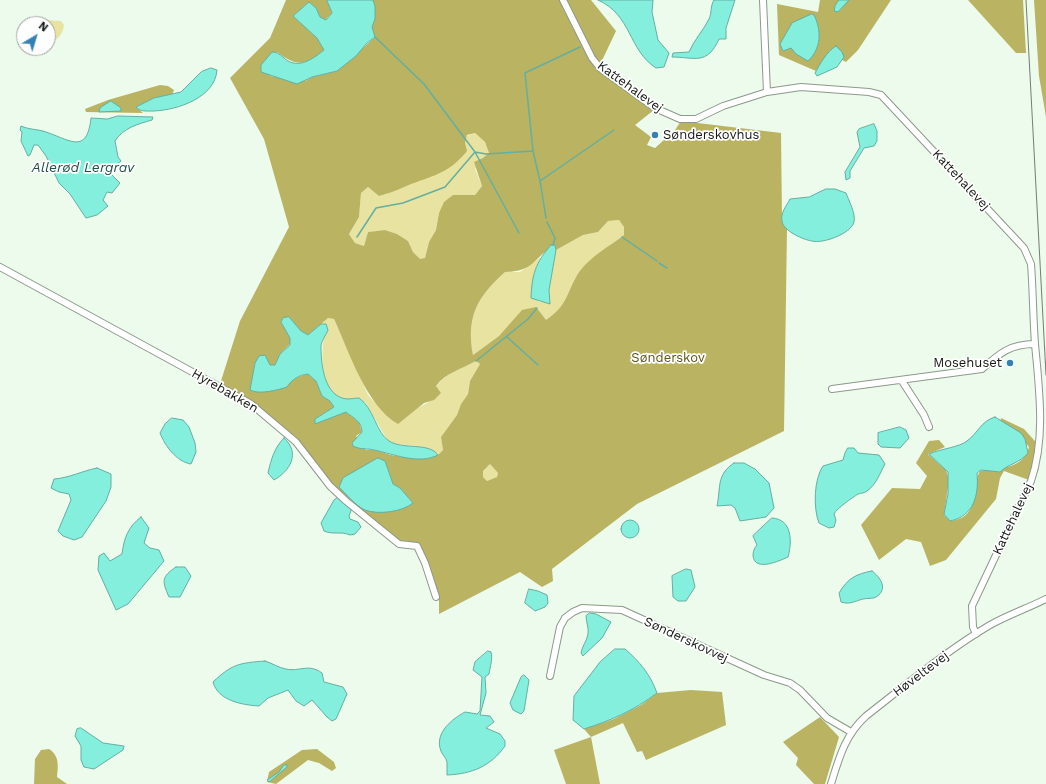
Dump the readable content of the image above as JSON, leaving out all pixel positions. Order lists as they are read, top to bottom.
{
  "streets": {
    "street": [
      "Kattehalevej",
      "Hyrebakken",
      "Sønderskovvej",
      "Høveltevej"
    ]
  },
  "crossings": [
    ["Kattehalevej", "Høveltevej"],
    ["Sønderskovvej", "Høveltevej"]
  ],
  "water": ["Allerød Lergrav"],
  "parks": ["Sønderskov"],
  "places": ["Sønderskovhus", "Mosehuset"],
  "north": "top right"
}
